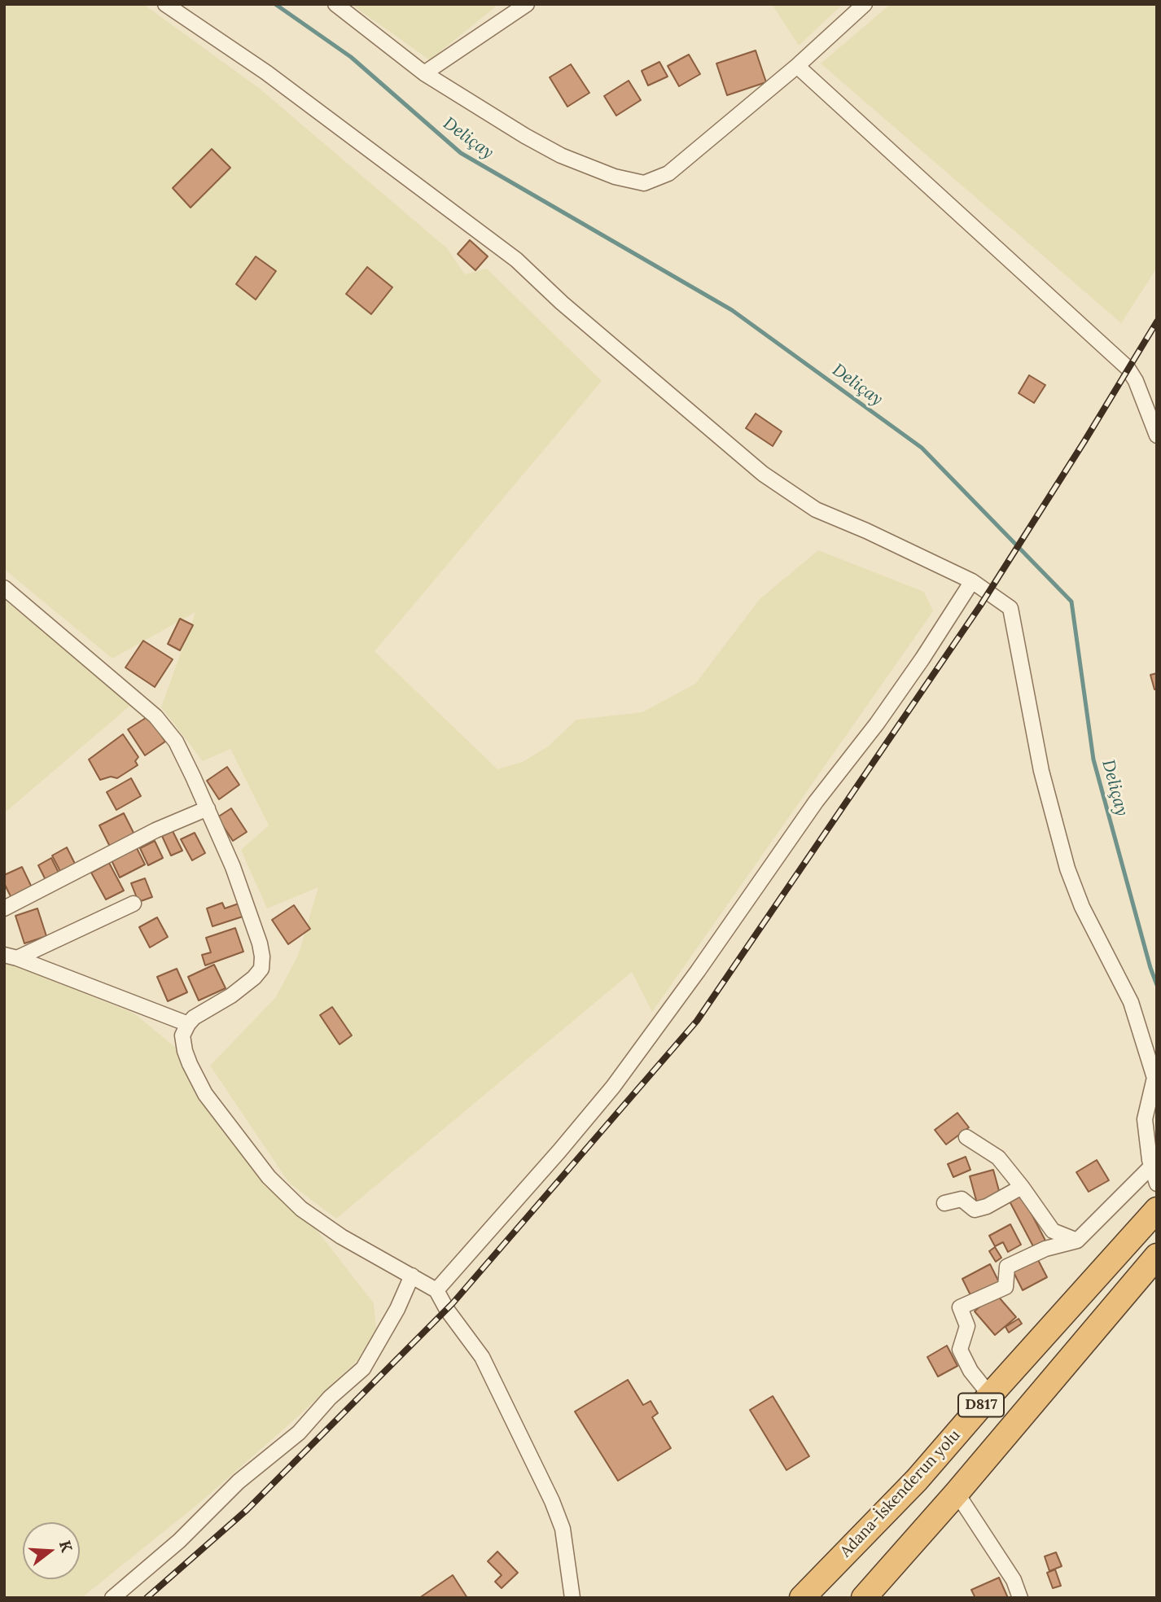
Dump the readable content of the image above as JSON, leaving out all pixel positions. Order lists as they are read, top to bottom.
{
  "streets": {
    "highway": ["D817", "Adana-İskenderun yolu"]
  },
  "water": ["Deliçay"],
  "north": "right"
}
